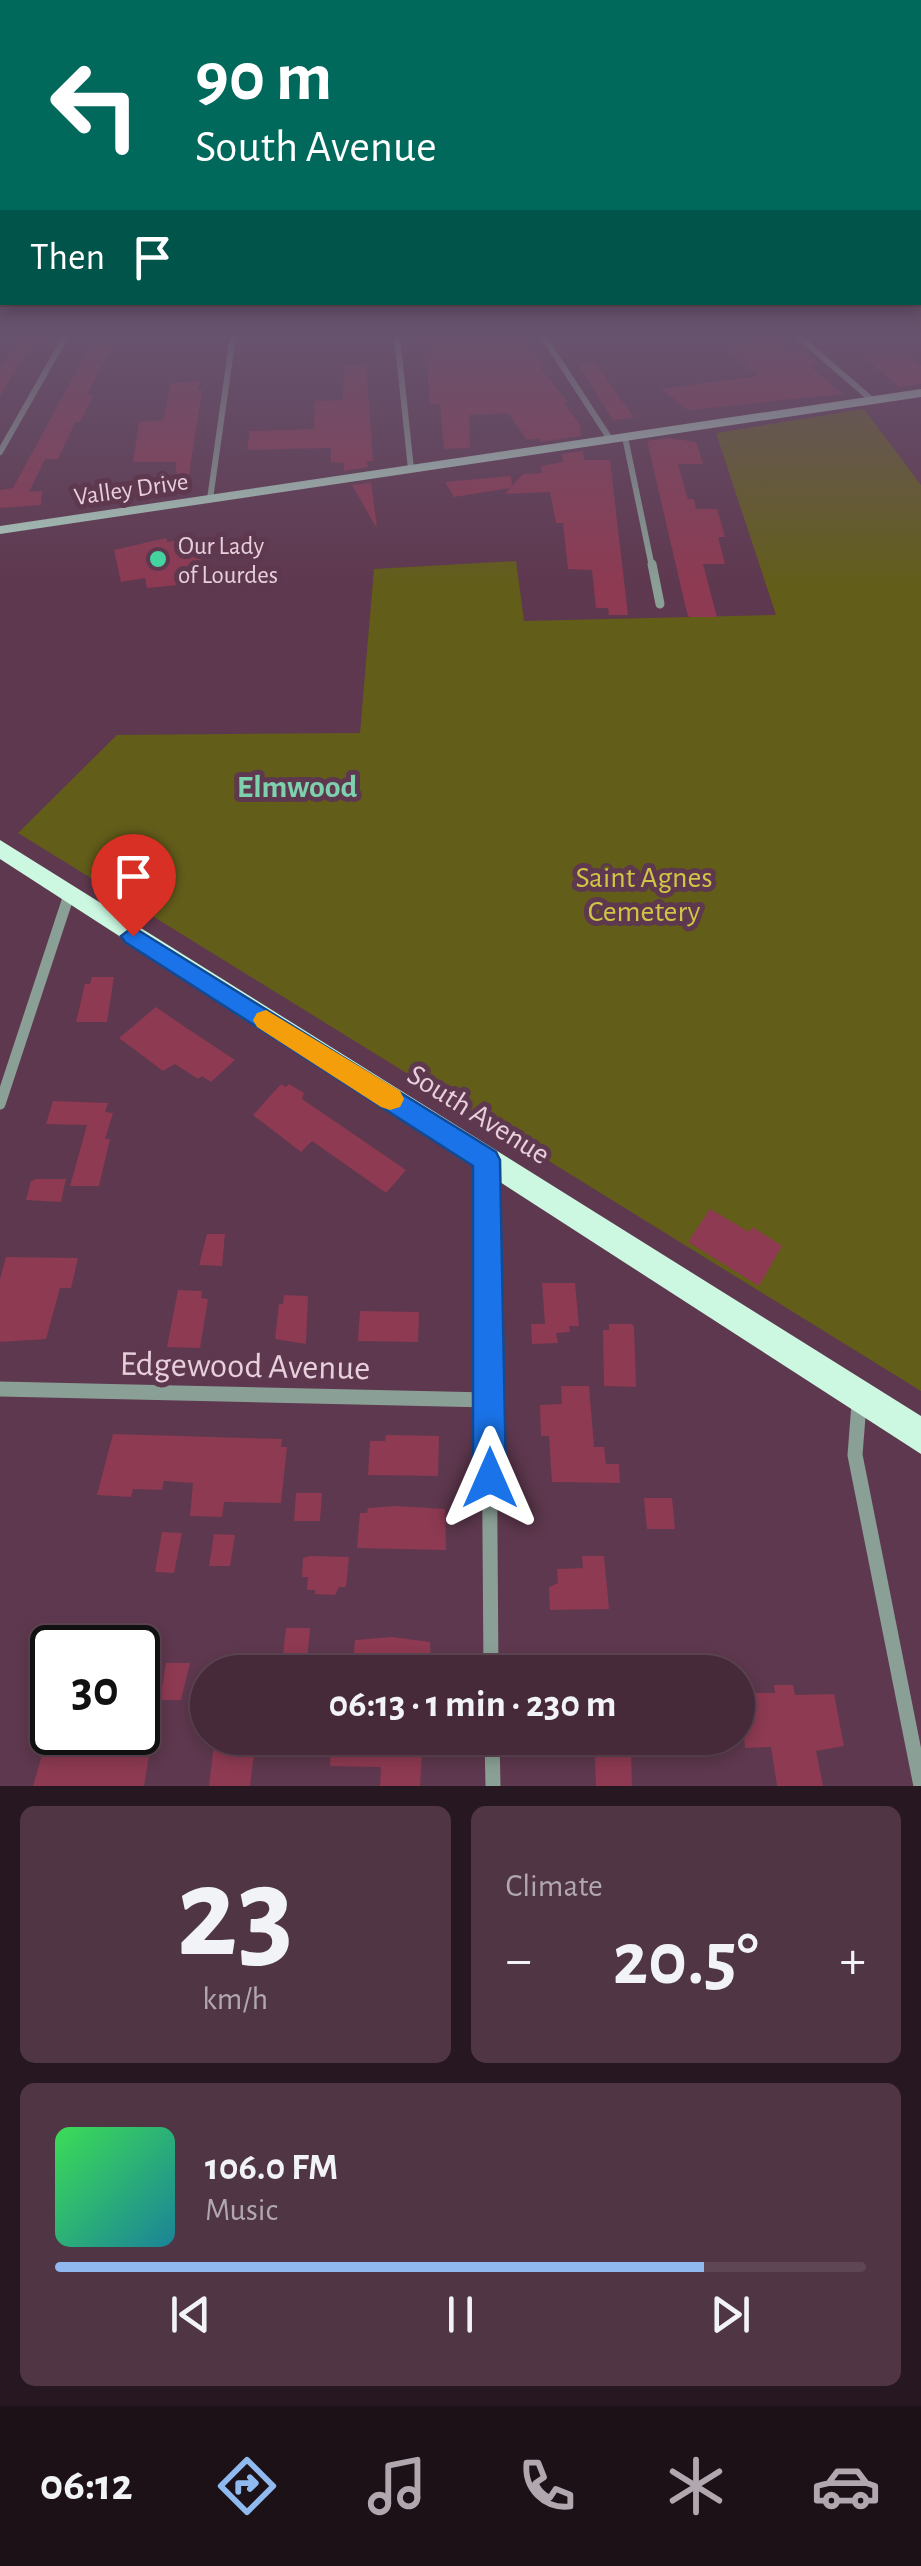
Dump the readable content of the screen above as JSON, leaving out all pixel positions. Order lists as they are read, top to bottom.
{
  "streets": {
    "main road": ["Valley Drive", "South Avenue"],
    "street": ["Edgewood Avenue"]
  },
  "districts": ["Elmwood"],
  "parks": ["Saint Agnes Cemetery"],
  "places": ["Our Lady of Lourdes"],
  "page": {
    "turn": ["90 m", "South Avenue"],
    "then": "Then",
    "limit": "30",
    "trip": "06:13 · 1 min · 230 m",
    "tile": [
      ["23", "km/h"],
      "Climate"
    ],
    "heat": ["−", "20.5°", "+"],
    "song": ["106.0 FM", "Music"],
    "tabs": "06:12"
  }
}
